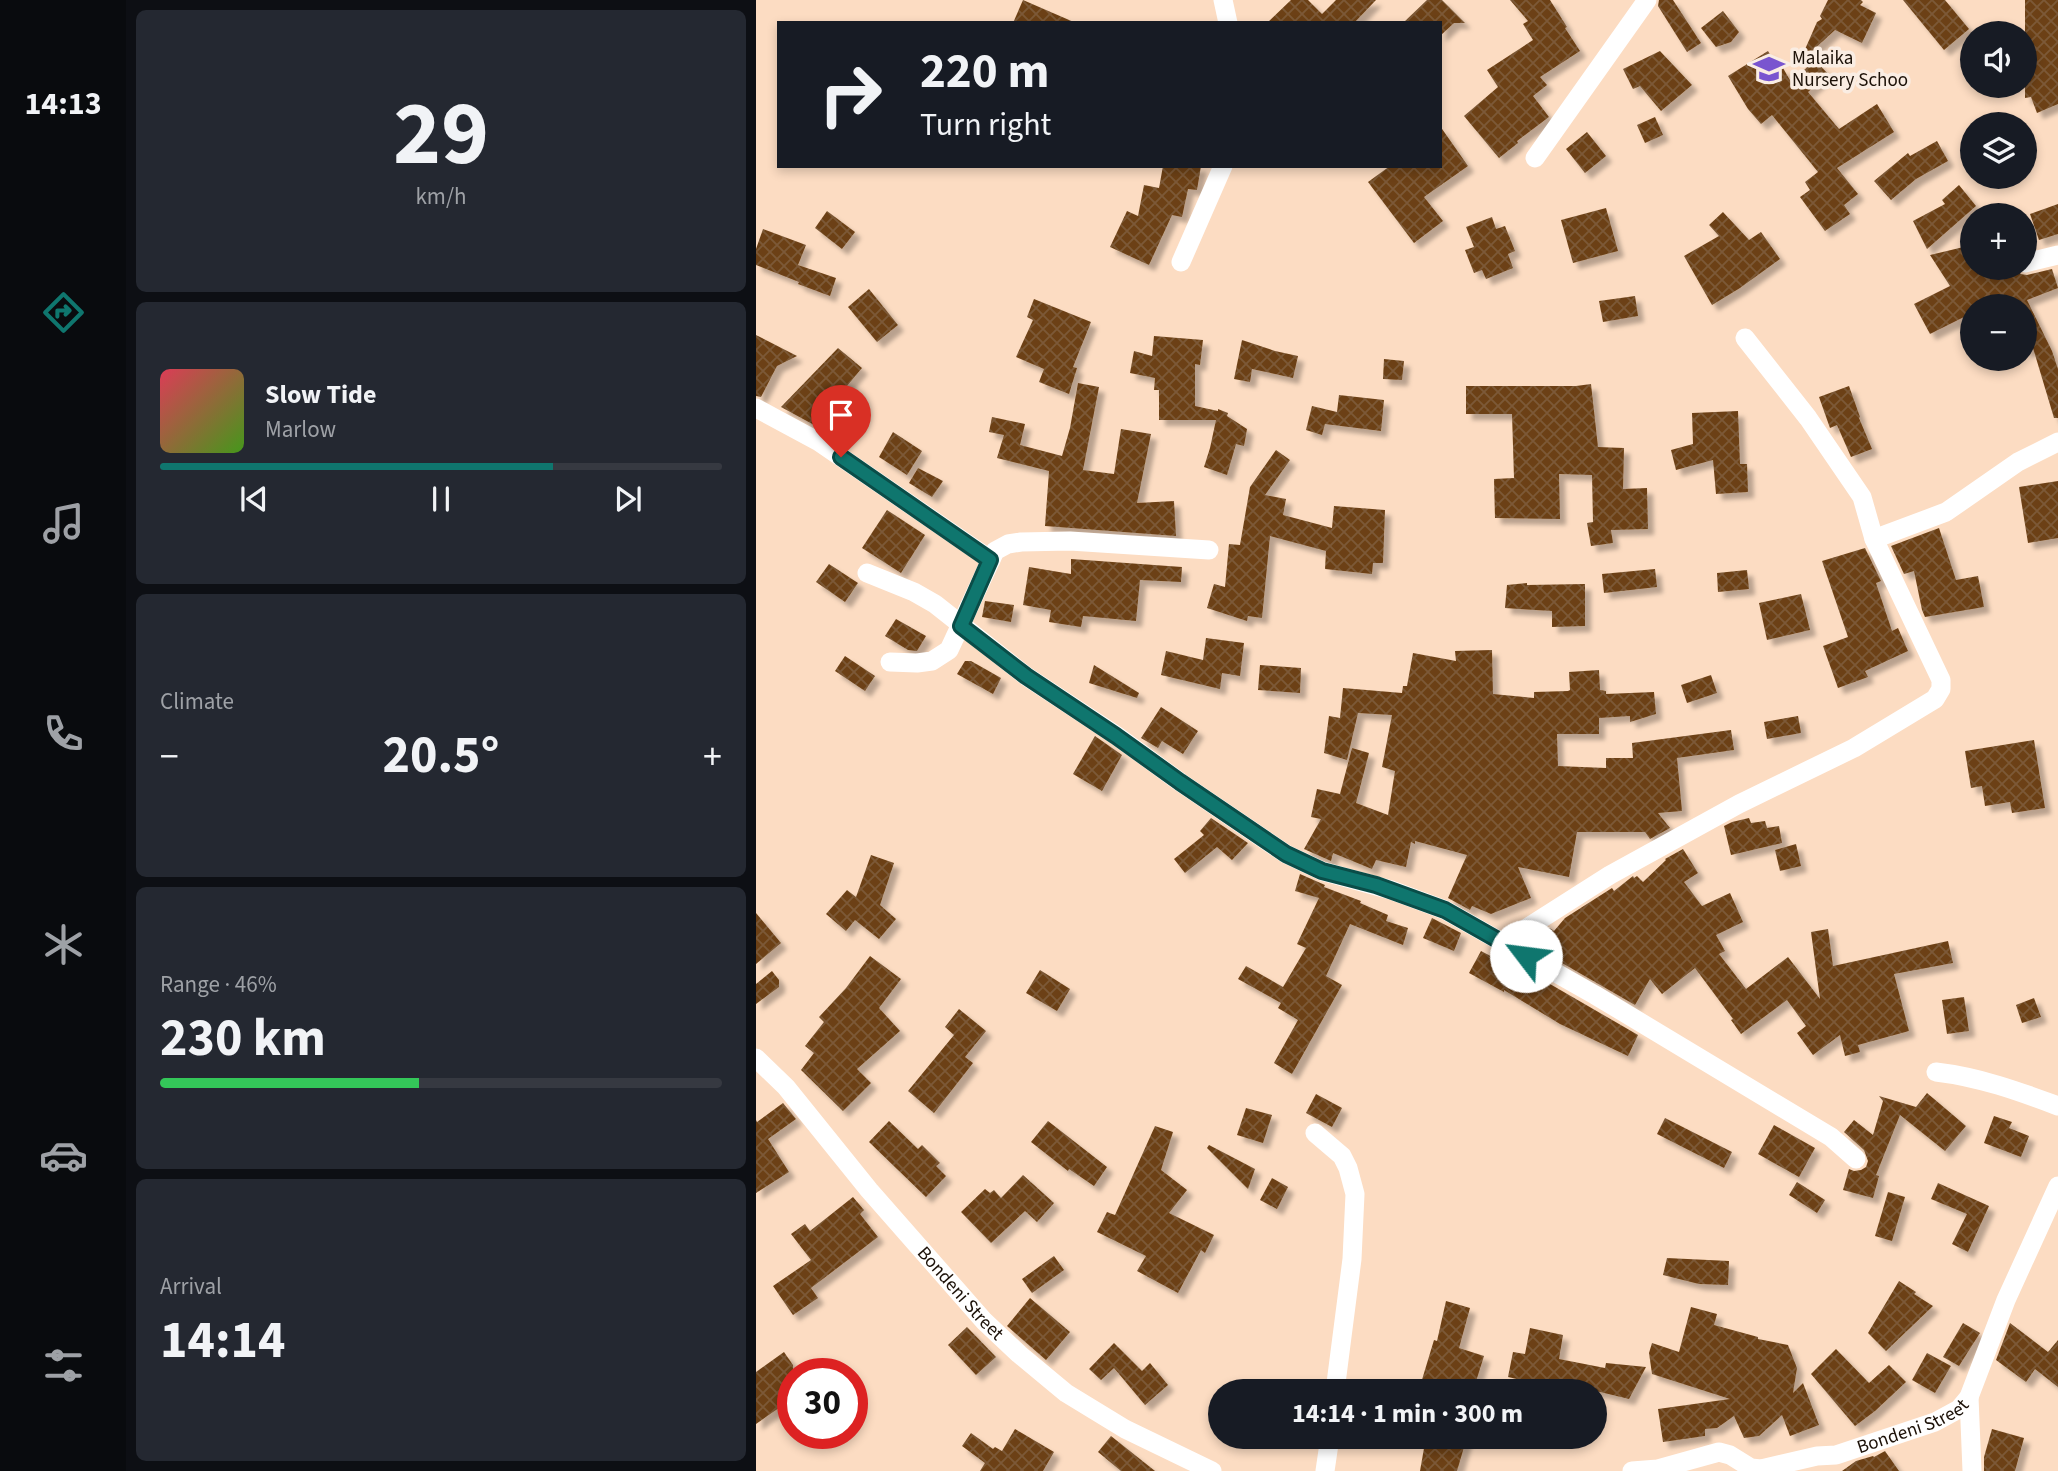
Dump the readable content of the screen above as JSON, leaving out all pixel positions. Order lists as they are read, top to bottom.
{
  "streets": {
    "street": ["Bondeni Street"]
  },
  "places": {
    "school or university": ["Malaika Nursery Schoo"]
  },
  "page": {
    "tabs": "14:13",
    "tile": [
      ["29", "km/h"],
      "Climate",
      ["Range · 46%", "230 km"],
      ["Arrival", "14:14"]
    ],
    "map_buttons": ["+", "−"],
    "turn": ["220 m", "Turn right"],
    "song": ["Slow Tide", "Marlow"],
    "heat": ["−", "20.5°", "+"],
    "limit": "30",
    "trip": "14:14 · 1 min · 300 m"
  }
}
